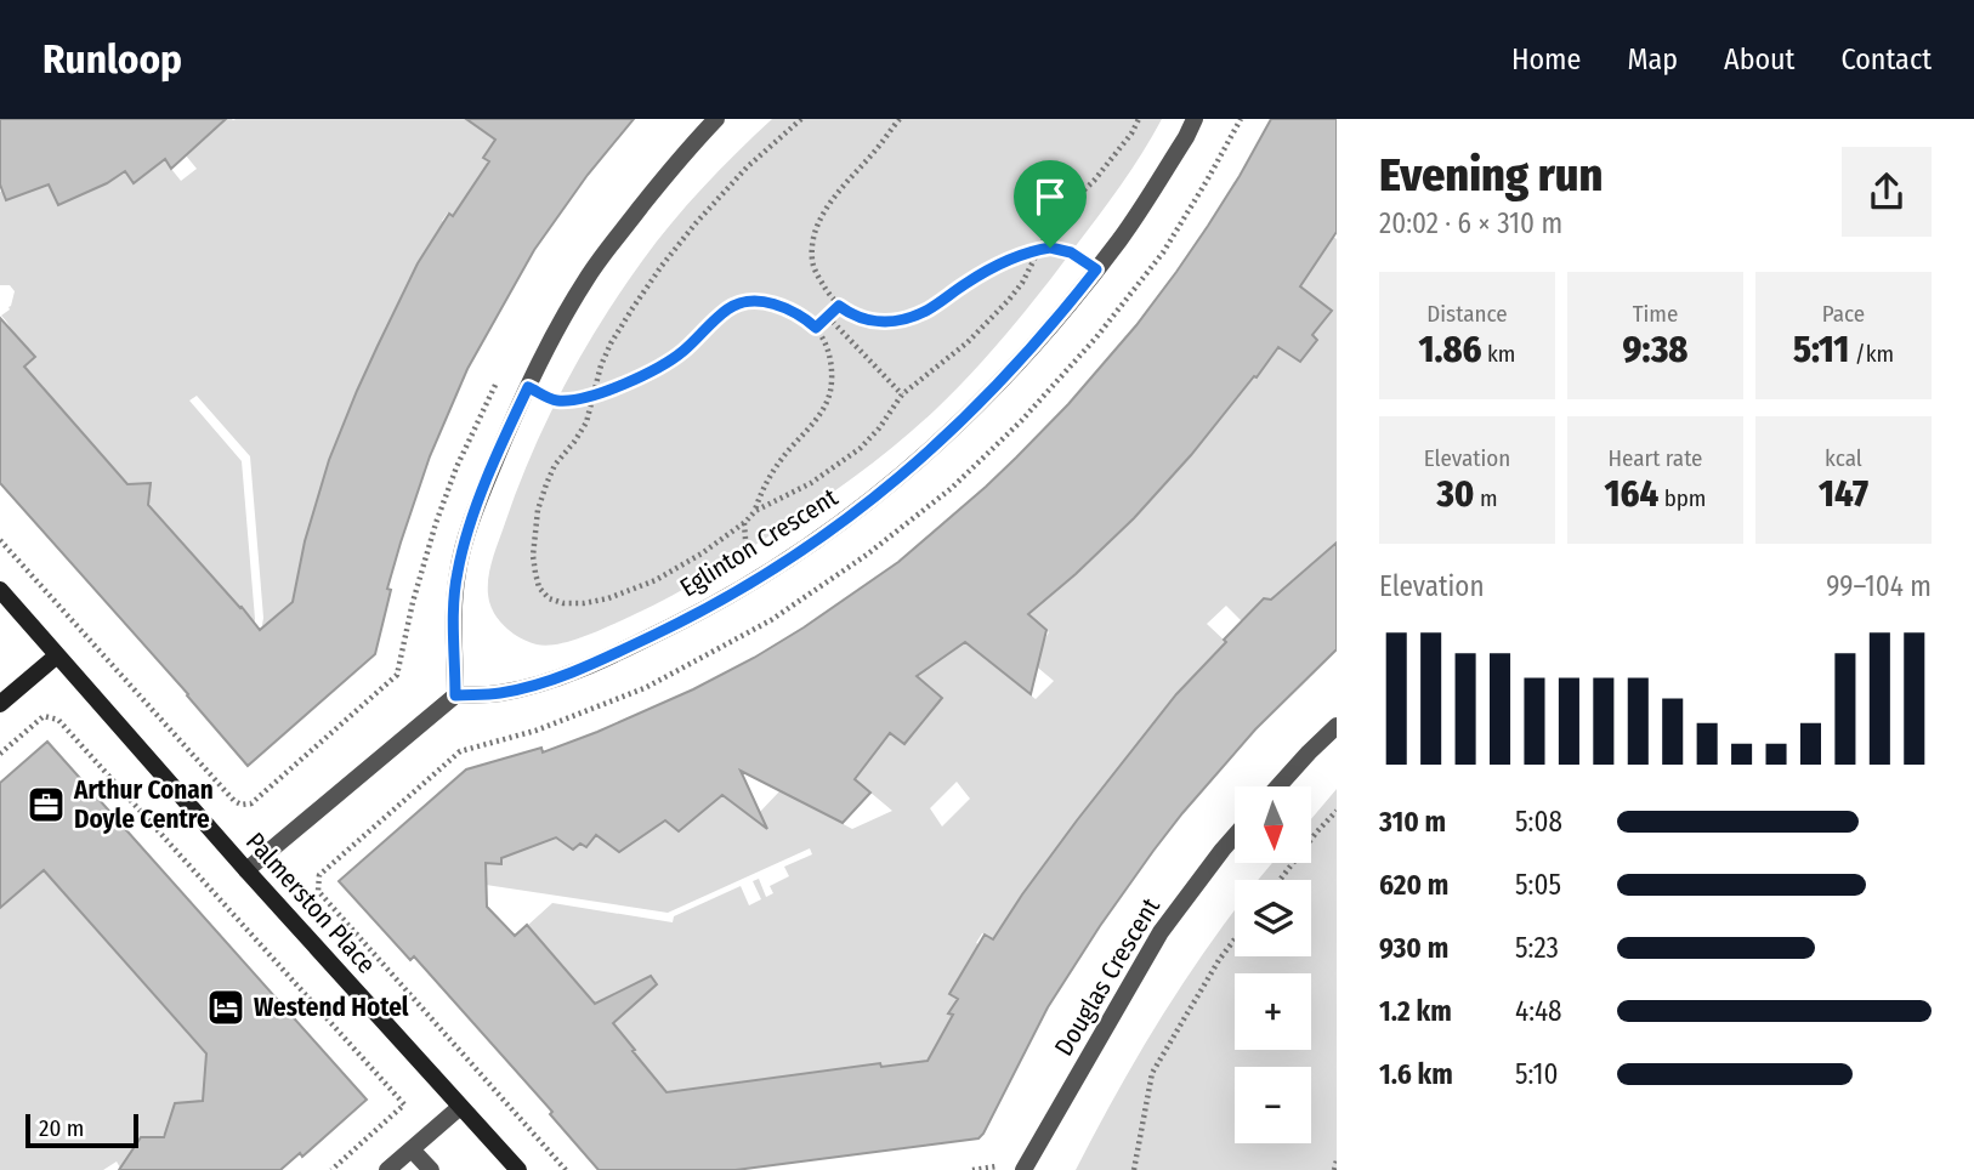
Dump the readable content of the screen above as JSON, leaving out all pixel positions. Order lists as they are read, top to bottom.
{
  "streets": {
    "street": ["Eglinton Crescent", "Palmerston Place", "Douglas Crescent"]
  },
  "places": {
    "office": ["Arthur Conan Doyle Centre"],
    "hotel": ["Westend Hotel"]
  },
  "scale_bar": "20 m",
  "north": "bottom",
  "page": {
    "header": "Runloop",
    "nav": [
      "Home",
      "Map",
      "About",
      "Contact"
    ],
    "heading": ["Evening run", "20:02 · 6 × 310 m"],
    "stats": [
      ["Distance", "1.86 km"],
      ["Time", "9:38"],
      ["Pace", "5:11 /km"],
      ["Elevation", "30 m"],
      ["Heart rate", "164 bpm"],
      ["kcal", "147"]
    ],
    "chart": ["Elevation", "99–104 m"],
    "map_buttons": ["+", "−"],
    "list": [
      {
        "name": "310 m",
        "note": "5:08"
      },
      {
        "name": "620 m",
        "note": "5:05"
      },
      {
        "name": "930 m",
        "note": "5:23"
      },
      {
        "name": "1.2 km",
        "note": "4:48"
      },
      {
        "name": "1.6 km",
        "note": "5:10"
      }
    ],
    "scale": "20 m"
  }
}
